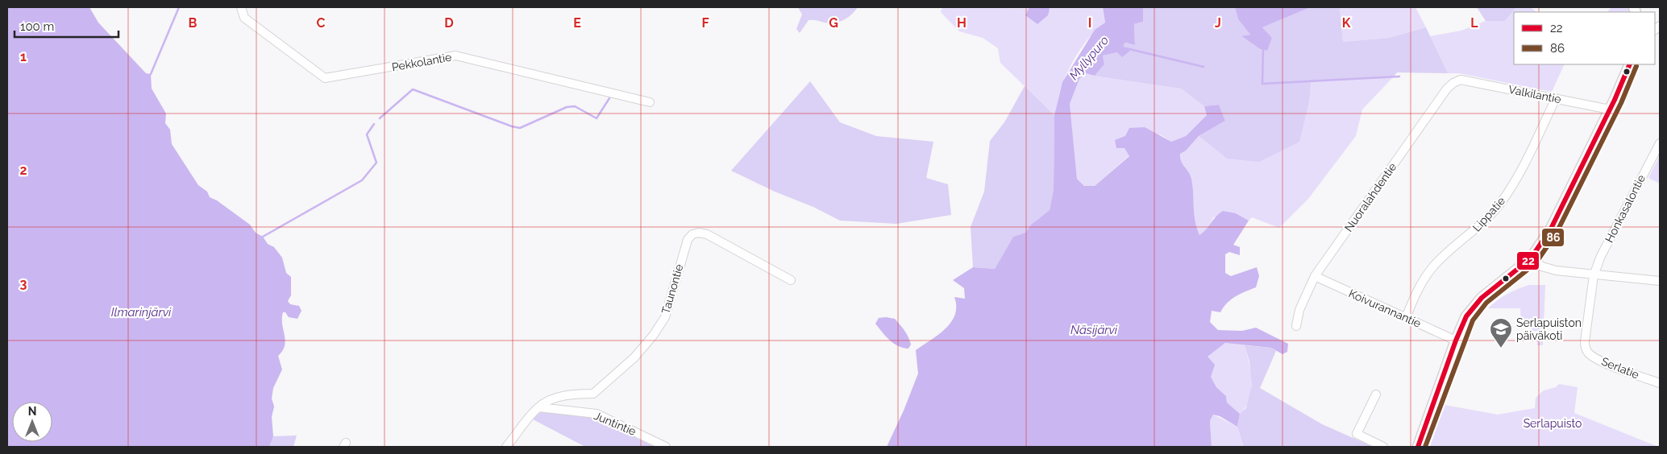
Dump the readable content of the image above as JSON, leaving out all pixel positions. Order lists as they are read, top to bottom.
{
  "streets": {
    "street": [
      "Pekkolantie",
      "Valkilantie",
      "Nuoralahdentie",
      "Honkasalontie",
      "Lippatie",
      "Taunontie",
      "Koivurannantie",
      "Serlatie",
      "Juntintie"
    ]
  },
  "crossings": [
    ["Valkilantie", "Nuoralahdentie"],
    ["Valkilantie", "Lippatie"],
    ["Nuoralahdentie", "Koivurannantie"],
    ["Honkasalontie", "Serlatie"],
    ["Lippatie", "Koivurannantie"],
    ["Taunontie", "Juntintie"]
  ],
  "water": ["Myllypuro", "Ilmarinjärvi", "Näsijärvi"],
  "parks": ["Serlapuisto"],
  "places": {
    "school or university": ["Serlapuiston päiväkoti"]
  },
  "lines": ["transit line 22", "transit line 86"],
  "legend": ["22", "86"],
  "scale_bar": "100 m",
  "north": "top",
  "grid": {
    "columns": [
      "B",
      "C",
      "D",
      "E",
      "F",
      "G",
      "H",
      "I",
      "J",
      "K",
      "L"
    ],
    "rows": ["1", "2", "3"]
  }
}
